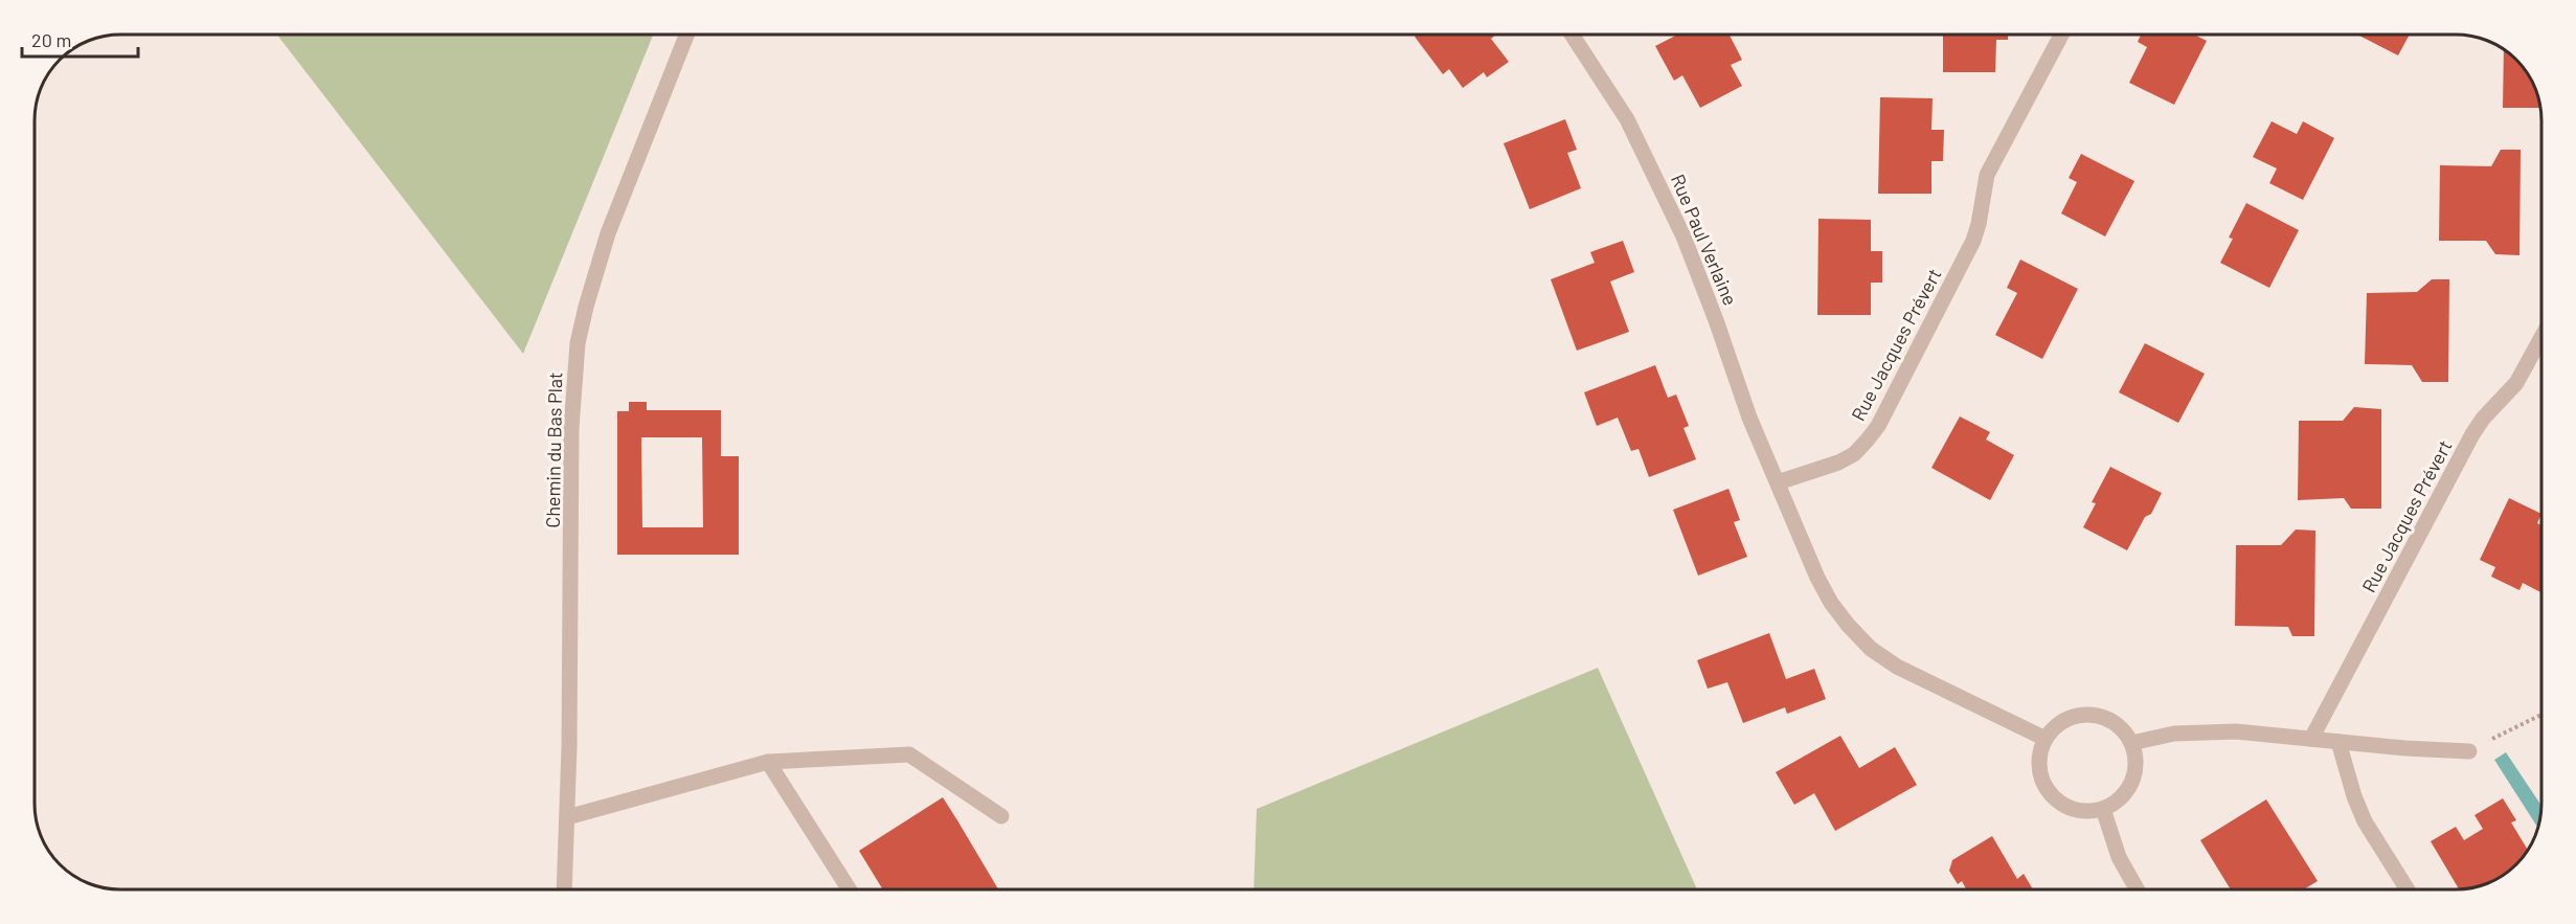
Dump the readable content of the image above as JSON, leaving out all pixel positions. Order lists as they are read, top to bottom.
{
  "streets": {
    "street": ["Rue Paul Verlaine", "Rue Jacques Prévert", "Chemin du Bas Plat"]
  },
  "crossings": [
    ["Rue Paul Verlaine", "Rue Jacques Prévert"]
  ],
  "scale_bar": "20 m"
}
